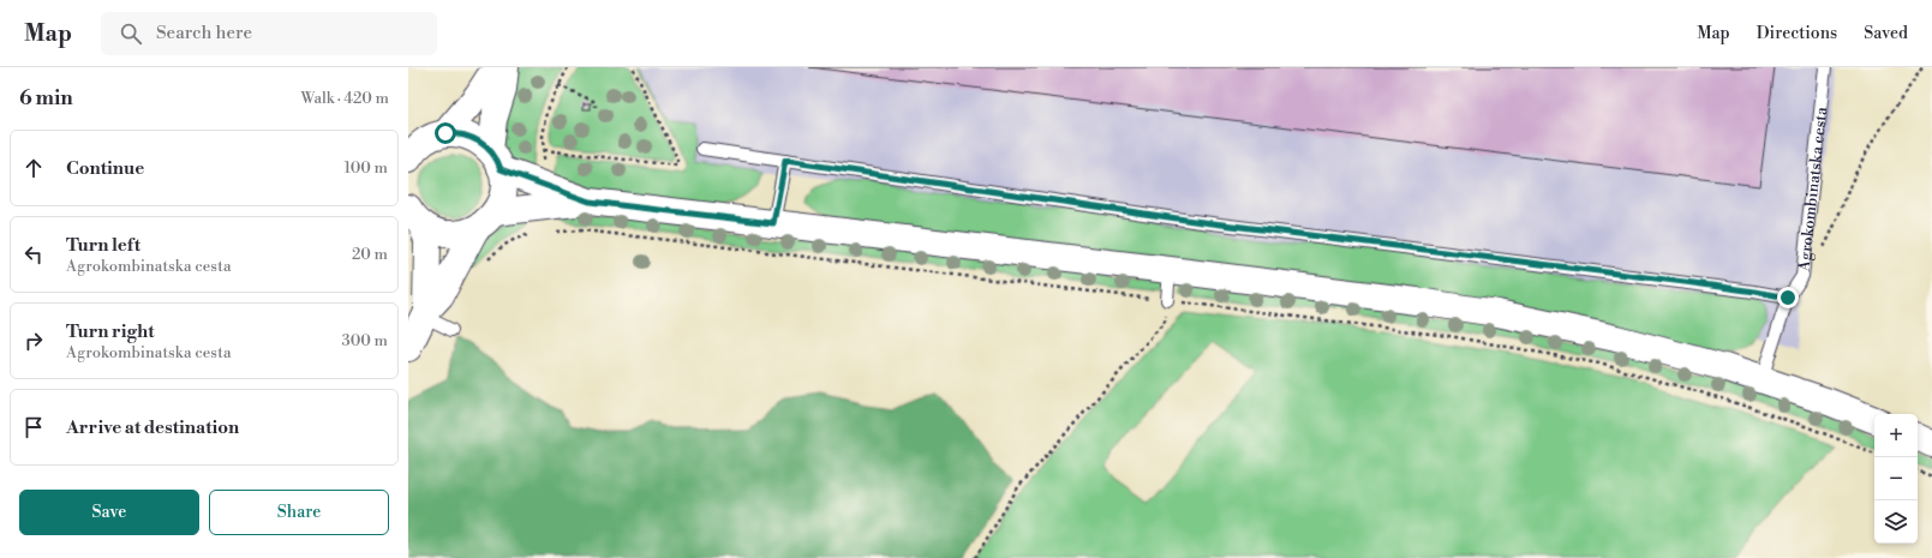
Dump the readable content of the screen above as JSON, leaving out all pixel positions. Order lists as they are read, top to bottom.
{
  "streets": {
    "lane": ["Agrokombinatska cesta"]
  },
  "page": {
    "header": "Map",
    "search": "Search here",
    "nav": ["Map", "Directions", "Saved"],
    "heading": ["6 min", "Walk · 420 m"],
    "list": [
      ["Continue", "100 m"],
      ["Turn left", "Agrokombinatska cesta", "20 m"],
      ["Turn right", "Agrokombinatska cesta", "300 m"],
      "Arrive at destination"
    ],
    "map_buttons": ["+", "−"],
    "buttons": ["Save", "Share"]
  }
}
